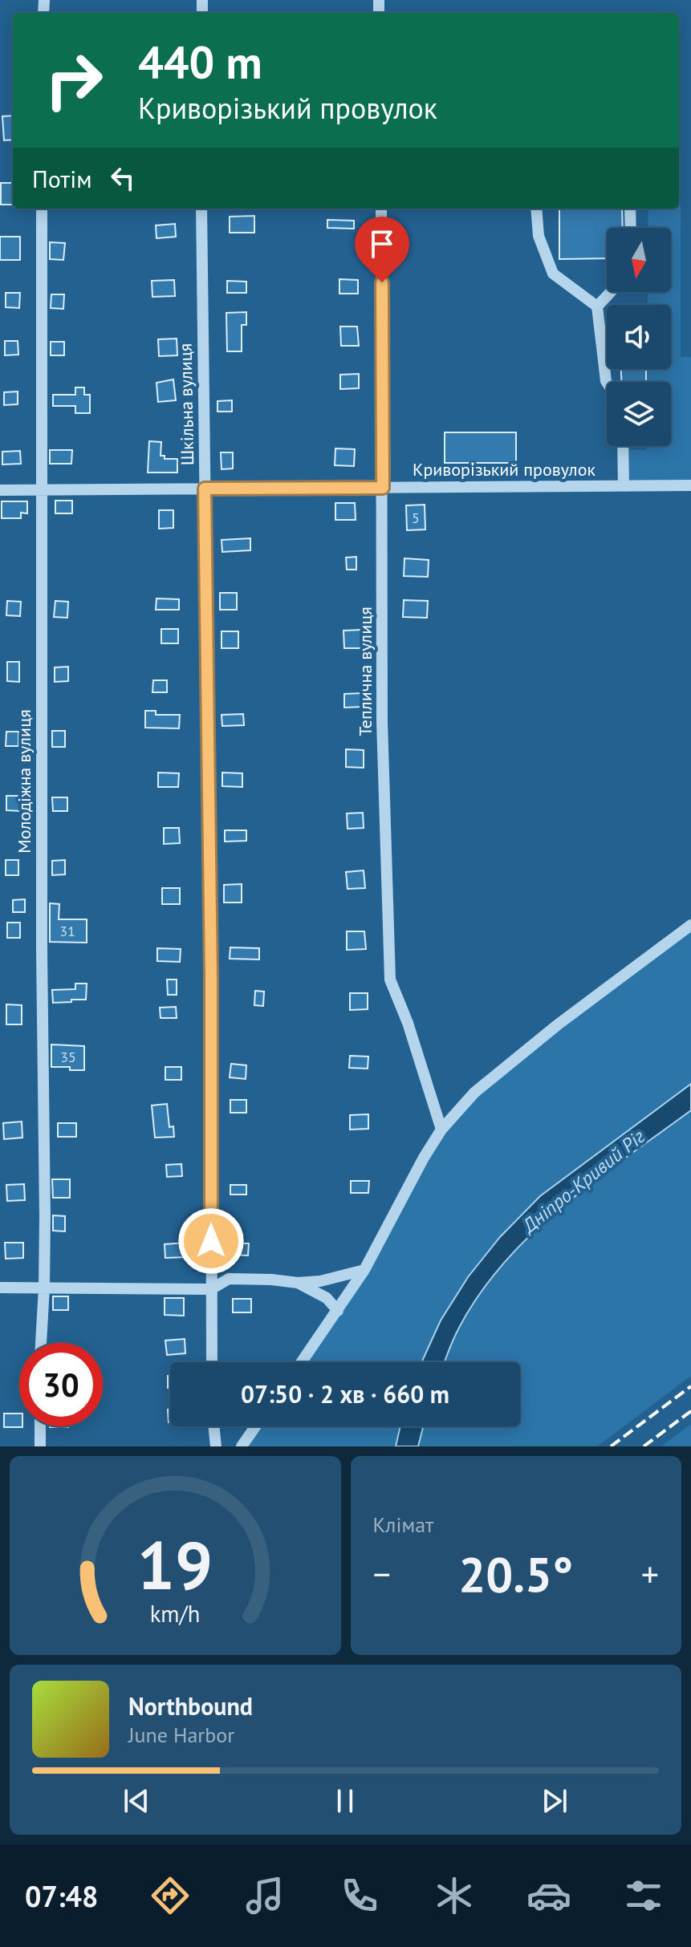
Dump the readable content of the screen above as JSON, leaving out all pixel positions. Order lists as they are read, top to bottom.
{
  "streets": {
    "street": [
      "Шкільна вулиця",
      "Криворізький провулок",
      "Теплична вулиця",
      "Молодіжна вулиця"
    ]
  },
  "crossings": [
    ["Шкільна вулиця", "Криворізький провулок"],
    ["Криворізький провулок", "Теплична вулиця"],
    ["Криворізький провулок", "Молодіжна вулиця"]
  ],
  "water": ["Дніпро-Кривий Ріг"],
  "house_numbers": ["5", "31", "35"],
  "north": "bottom",
  "page": {
    "turn": ["440 m", "Криворізький провулок"],
    "then": "Потім",
    "limit": "30",
    "trip": "07:50 · 2 хв · 660 m",
    "tile": "Клімат",
    "heat": ["−", "20.5°", "+"],
    "song": ["Northbound", "June Harbor"],
    "tabs": "07:48",
    "gauge": ["19", "km/h"]
  }
}
